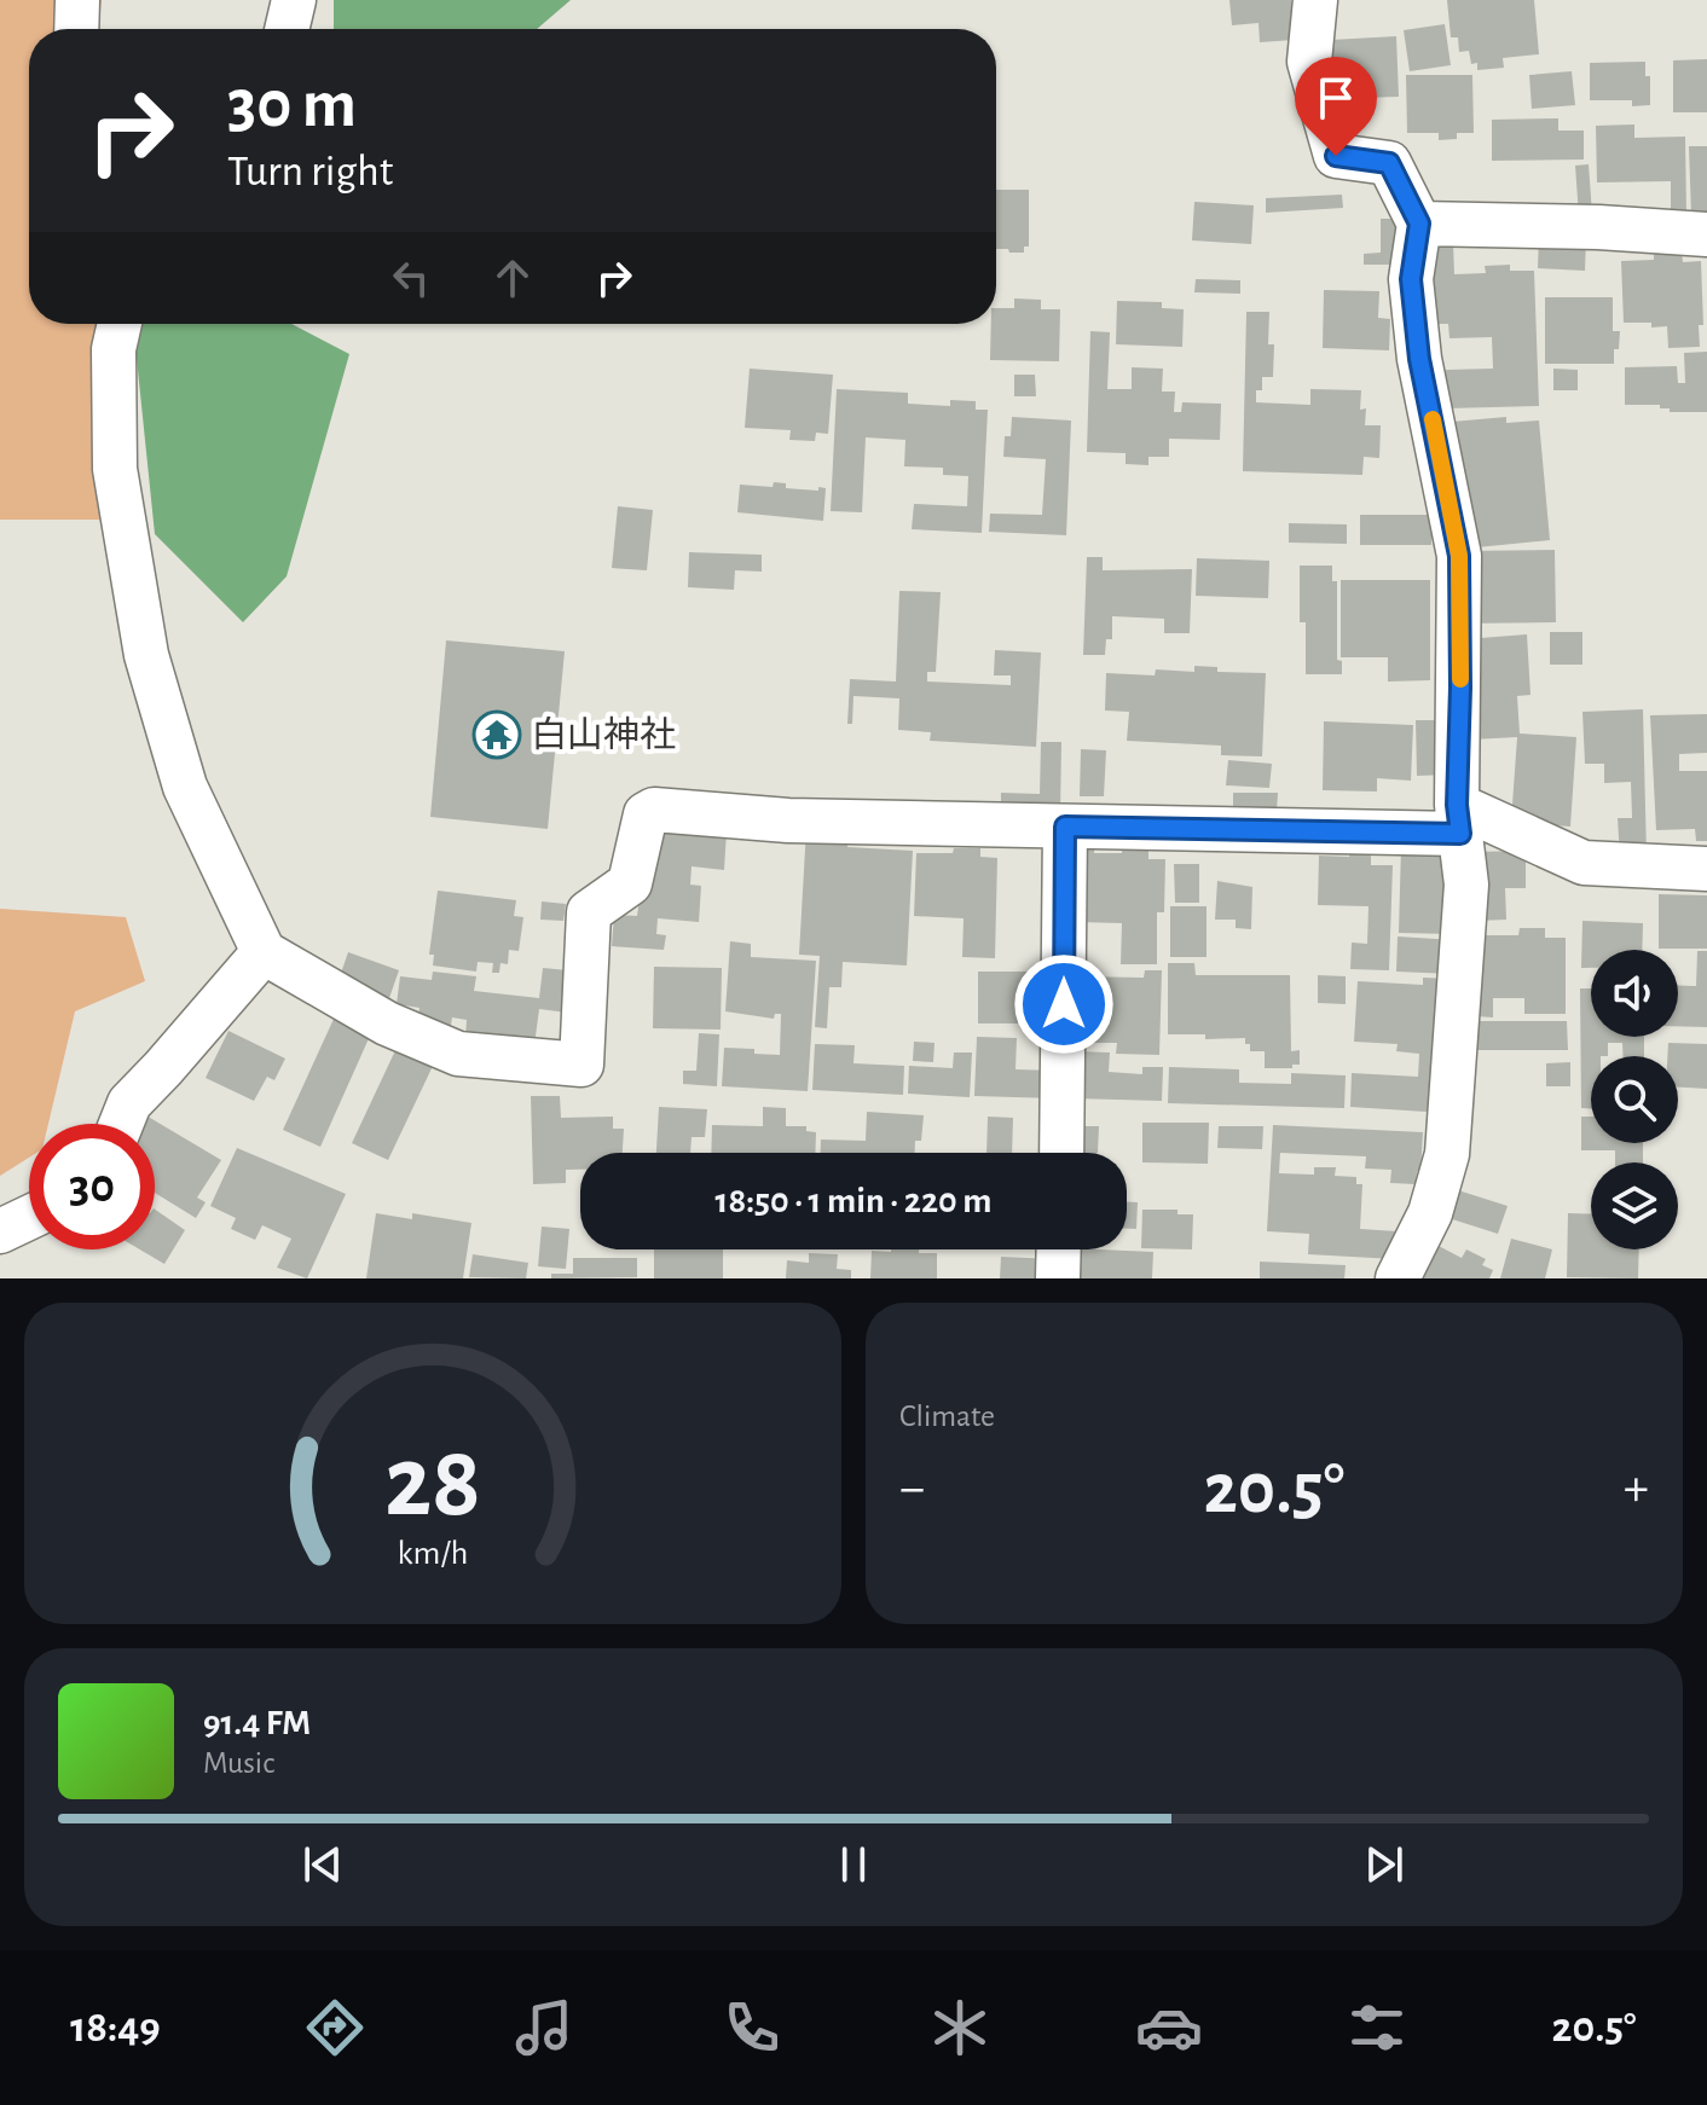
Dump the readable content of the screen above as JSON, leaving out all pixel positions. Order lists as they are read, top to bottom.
{
  "places": {
    "temple": ["白山神社"]
  },
  "page": {
    "turn": ["30 m", "Turn right"],
    "limit": "30",
    "trip": "18:50 · 1 min · 220 m",
    "tile": "Climate",
    "heat": ["−", "20.5°", "+"],
    "song": ["91.4 FM", "Music"],
    "tabs": ["18:49", "20.5°"],
    "gauge": ["28", "km/h"]
  }
}
